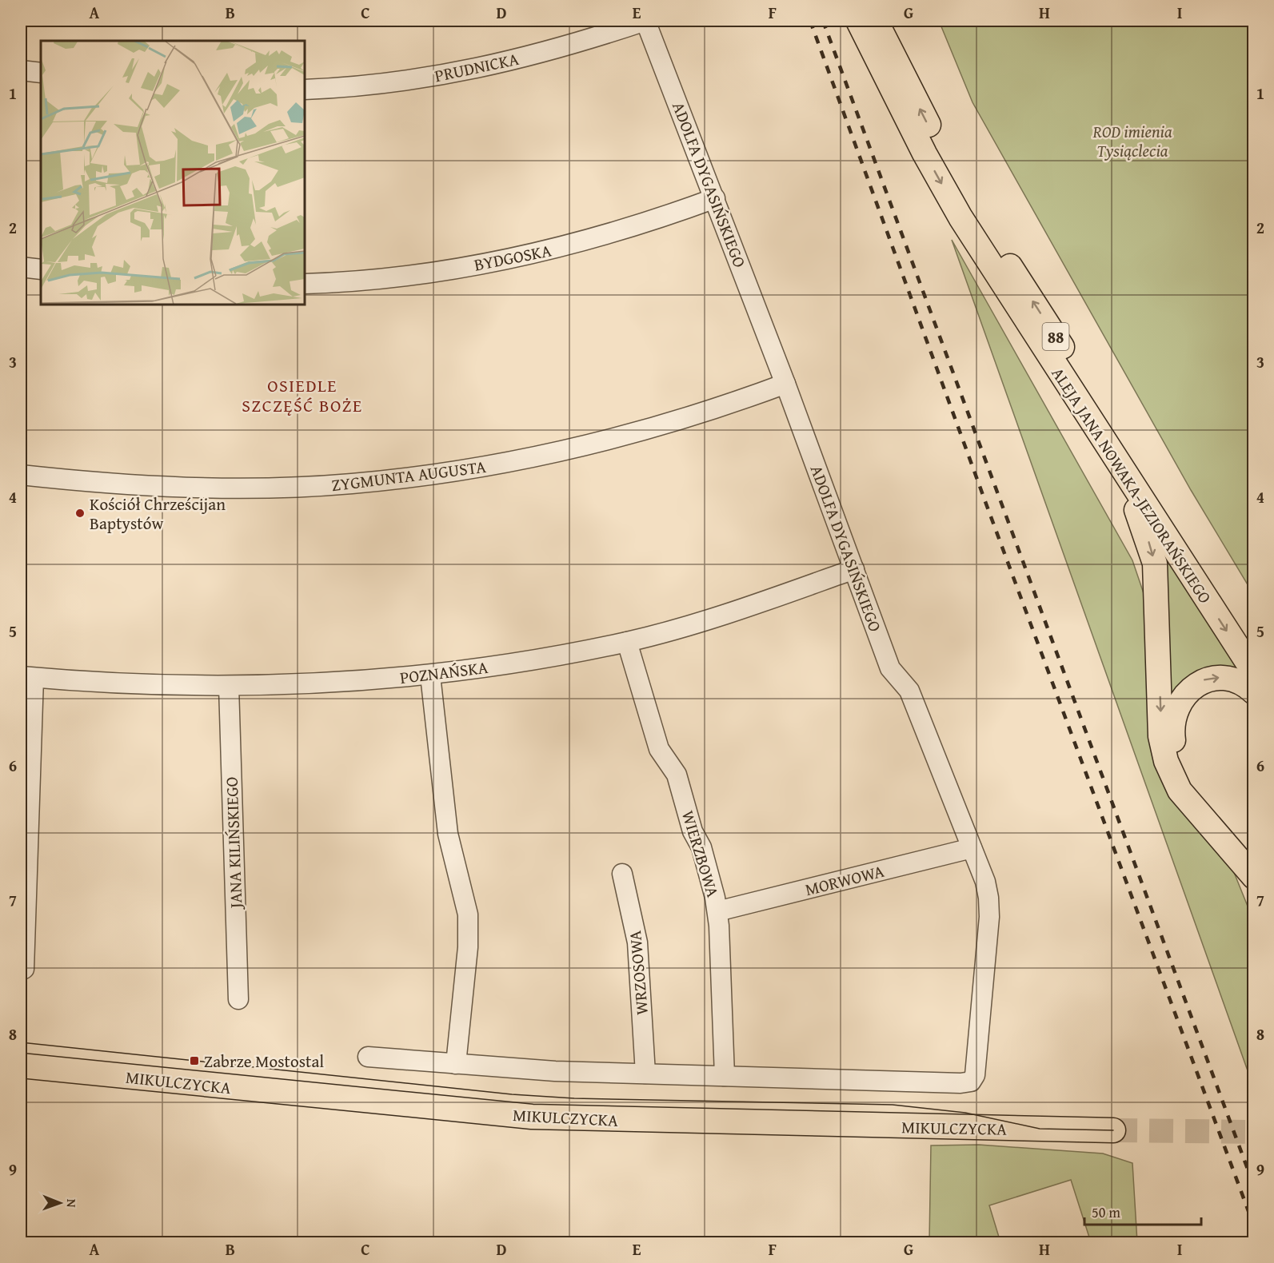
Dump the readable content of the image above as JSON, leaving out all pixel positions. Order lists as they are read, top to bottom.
{
  "streets": {
    "main road": ["88", "ALEJA JANA NOWAKA-JEZIORAŃSKIEGO", "MIKULCZYCKA"],
    "street": [
      "PRUDNICKA",
      "ADOLFA DYGASIŃSKIEGO",
      "BYDGOSKA",
      "ZYGMUNTA AUGUSTA",
      "POZNAŃSKA",
      "JANA KILIŃSKIEGO",
      "WIERZBOWA",
      "MORWOWA",
      "WRZOSOWA"
    ]
  },
  "crossings": [
    ["PRUDNICKA", "ADOLFA DYGASIŃSKIEGO"],
    ["ADOLFA DYGASIŃSKIEGO", "BYDGOSKA"],
    ["ADOLFA DYGASIŃSKIEGO", "ZYGMUNTA AUGUSTA"],
    ["ADOLFA DYGASIŃSKIEGO", "POZNAŃSKA"],
    ["ADOLFA DYGASIŃSKIEGO", "WIERZBOWA"],
    ["ADOLFA DYGASIŃSKIEGO", "MORWOWA"],
    ["POZNAŃSKA", "JANA KILIŃSKIEGO"],
    ["POZNAŃSKA", "WIERZBOWA"],
    ["WIERZBOWA", "MORWOWA"]
  ],
  "districts": ["OSIEDLE SZCZĘŚĆ BOŻE"],
  "parks": ["ROD imienia Tysiąclecia"],
  "places": {
    "other": ["Kościół Chrześcijan Baptystów"],
    "transit": ["Zabrze Mostostal"]
  },
  "scale_bar": "50 m",
  "north": "right",
  "grid": {
    "columns": [
      "A",
      "B",
      "C",
      "D",
      "E",
      "F",
      "G",
      "H",
      "I"
    ],
    "rows": [
      "1",
      "2",
      "3",
      "4",
      "5",
      "6",
      "7",
      "8",
      "9"
    ]
  }
}
